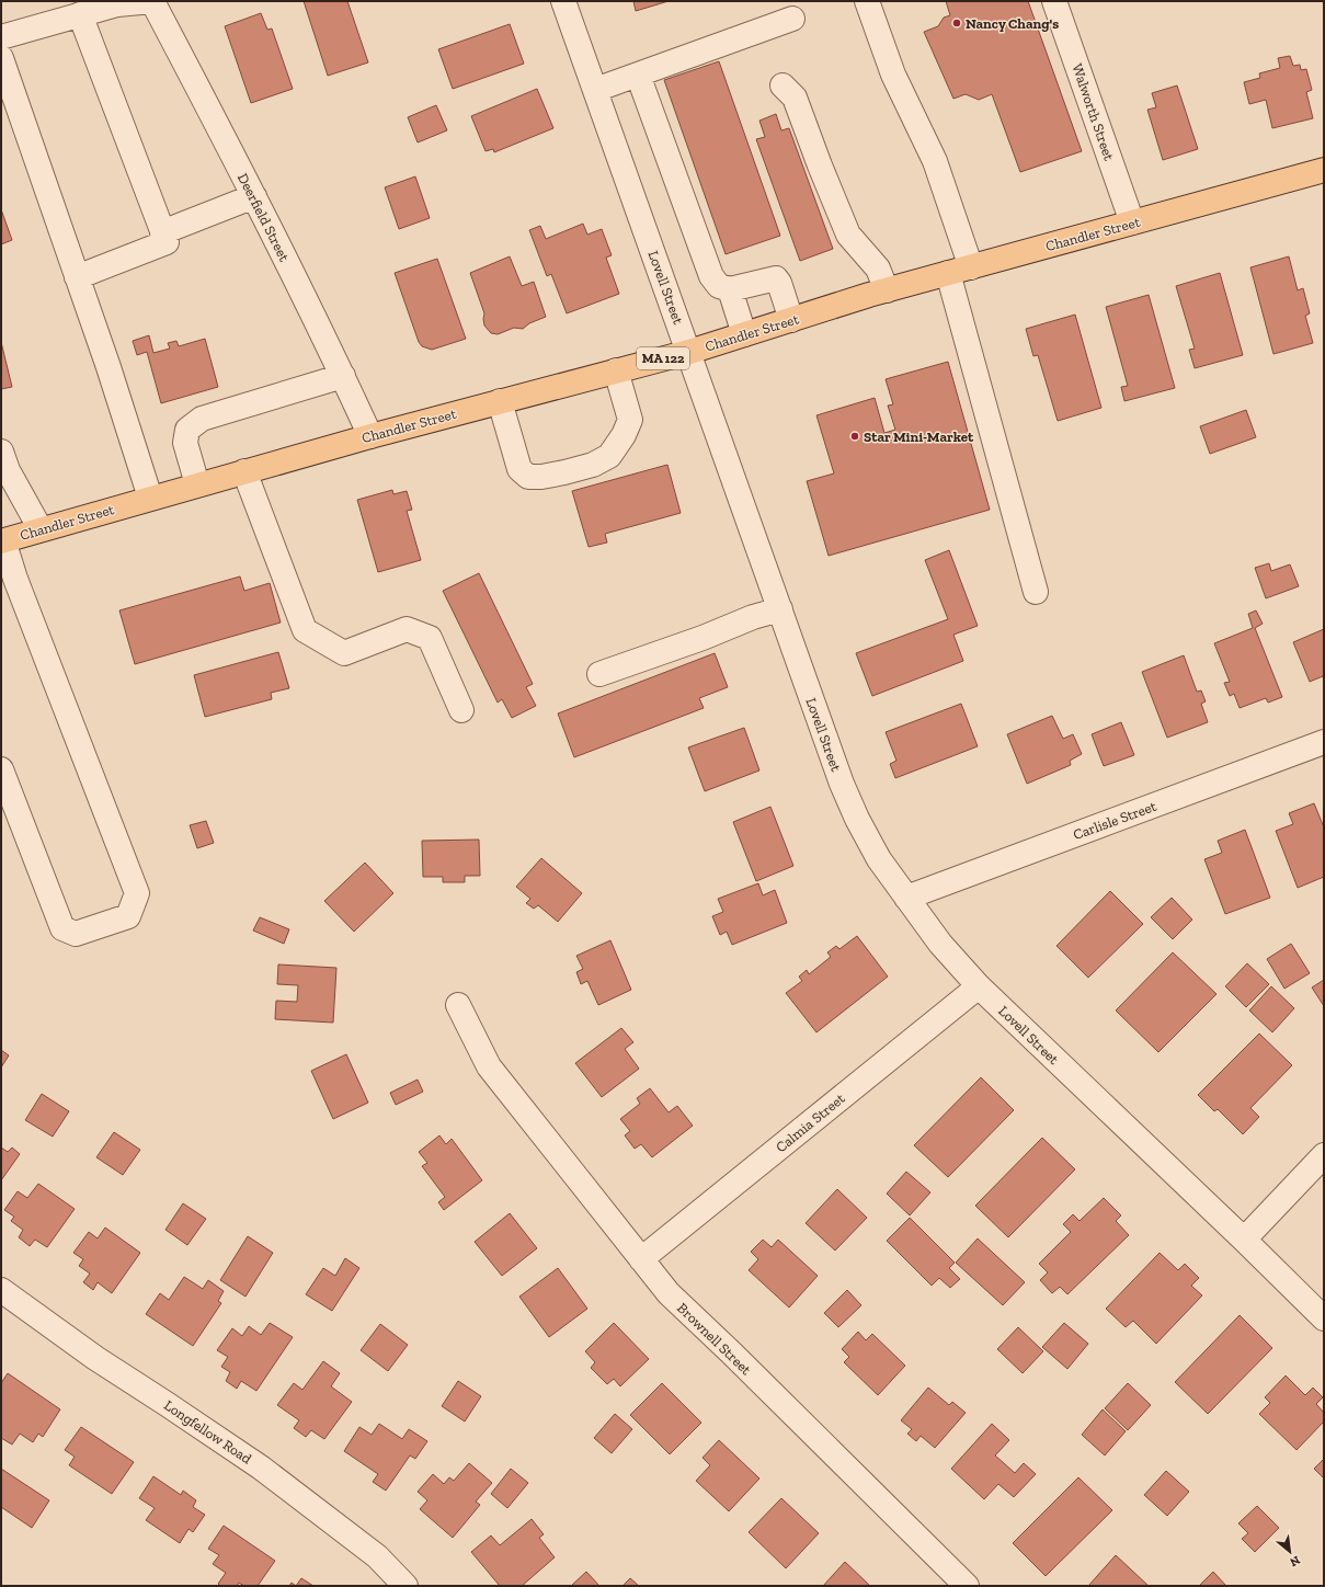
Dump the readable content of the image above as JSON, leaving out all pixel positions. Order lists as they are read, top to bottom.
{
  "streets": {
    "main road": ["Chandler Street", "MA 122"],
    "street": [
      "Walworth Street",
      "Deerfield Street",
      "Lovell Street",
      "Carlisle Street",
      "Calmia Street",
      "Brownell Street",
      "Longfellow Road"
    ]
  },
  "crossings": [
    ["Walworth Street", "Chandler Street"],
    ["Deerfield Street", "Chandler Street"],
    ["Chandler Street", "Lovell Street"],
    ["Lovell Street", "Carlisle Street"],
    ["Lovell Street", "Calmia Street"],
    ["Calmia Street", "Brownell Street"]
  ],
  "places": ["Nancy Chang's", "Star Mini-Market"],
  "north": "bottom right"
}
